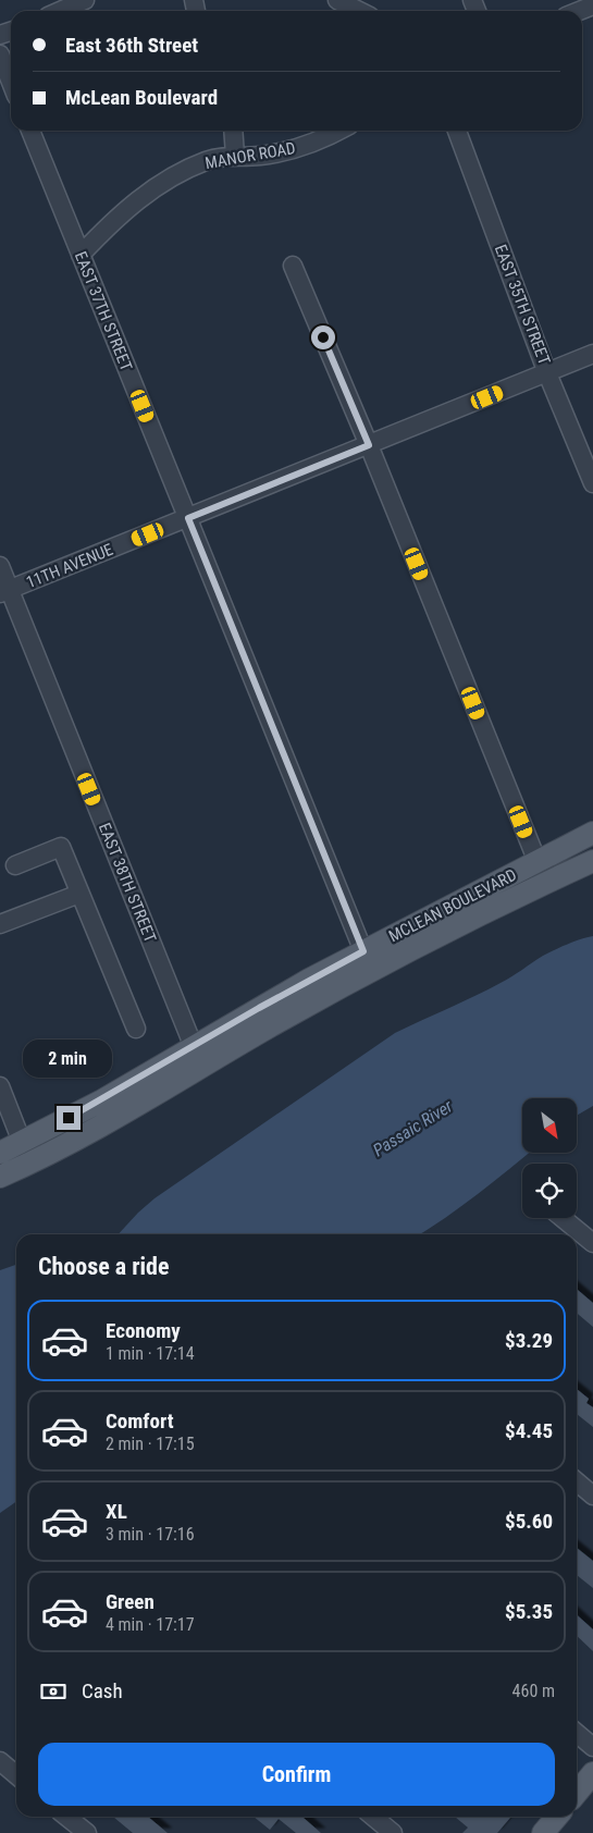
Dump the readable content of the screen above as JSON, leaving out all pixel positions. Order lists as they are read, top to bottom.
{
  "streets": {
    "main road": ["MCLEAN BOULEVARD"],
    "street": [
      "MANOR ROAD",
      "EAST 35TH STREET",
      "EAST 37TH STREET",
      "11TH AVENUE",
      "EAST 38TH STREET"
    ]
  },
  "crossings": [
    ["MANOR ROAD", "EAST 37TH STREET"],
    ["EAST 35TH STREET", "11TH AVENUE"],
    ["EAST 37TH STREET", "11TH AVENUE"],
    ["EAST 37TH STREET", "MCLEAN BOULEVARD"],
    ["11TH AVENUE", "EAST 38TH STREET"],
    ["EAST 38TH STREET", "MCLEAN BOULEVARD"]
  ],
  "water": ["Passaic River"],
  "north": "bottom right",
  "page": {
    "banner": ["East 36th Street", "McLean Boulevard"],
    "bubble": "2 min",
    "heading": "Choose a ride",
    "list": [
      {
        "name": "Economy",
        "note": "1 min · 17:14",
        "value": "$3.29"
      },
      {
        "name": "Comfort",
        "note": "2 min · 17:15",
        "value": "$4.45"
      },
      {
        "name": "XL",
        "note": "3 min · 17:16",
        "value": "$5.60"
      },
      {
        "name": "Green",
        "note": "4 min · 17:17",
        "value": "$5.35"
      }
    ],
    "pay": ["Cash", "460 m"],
    "buttons": "Confirm"
  }
}
